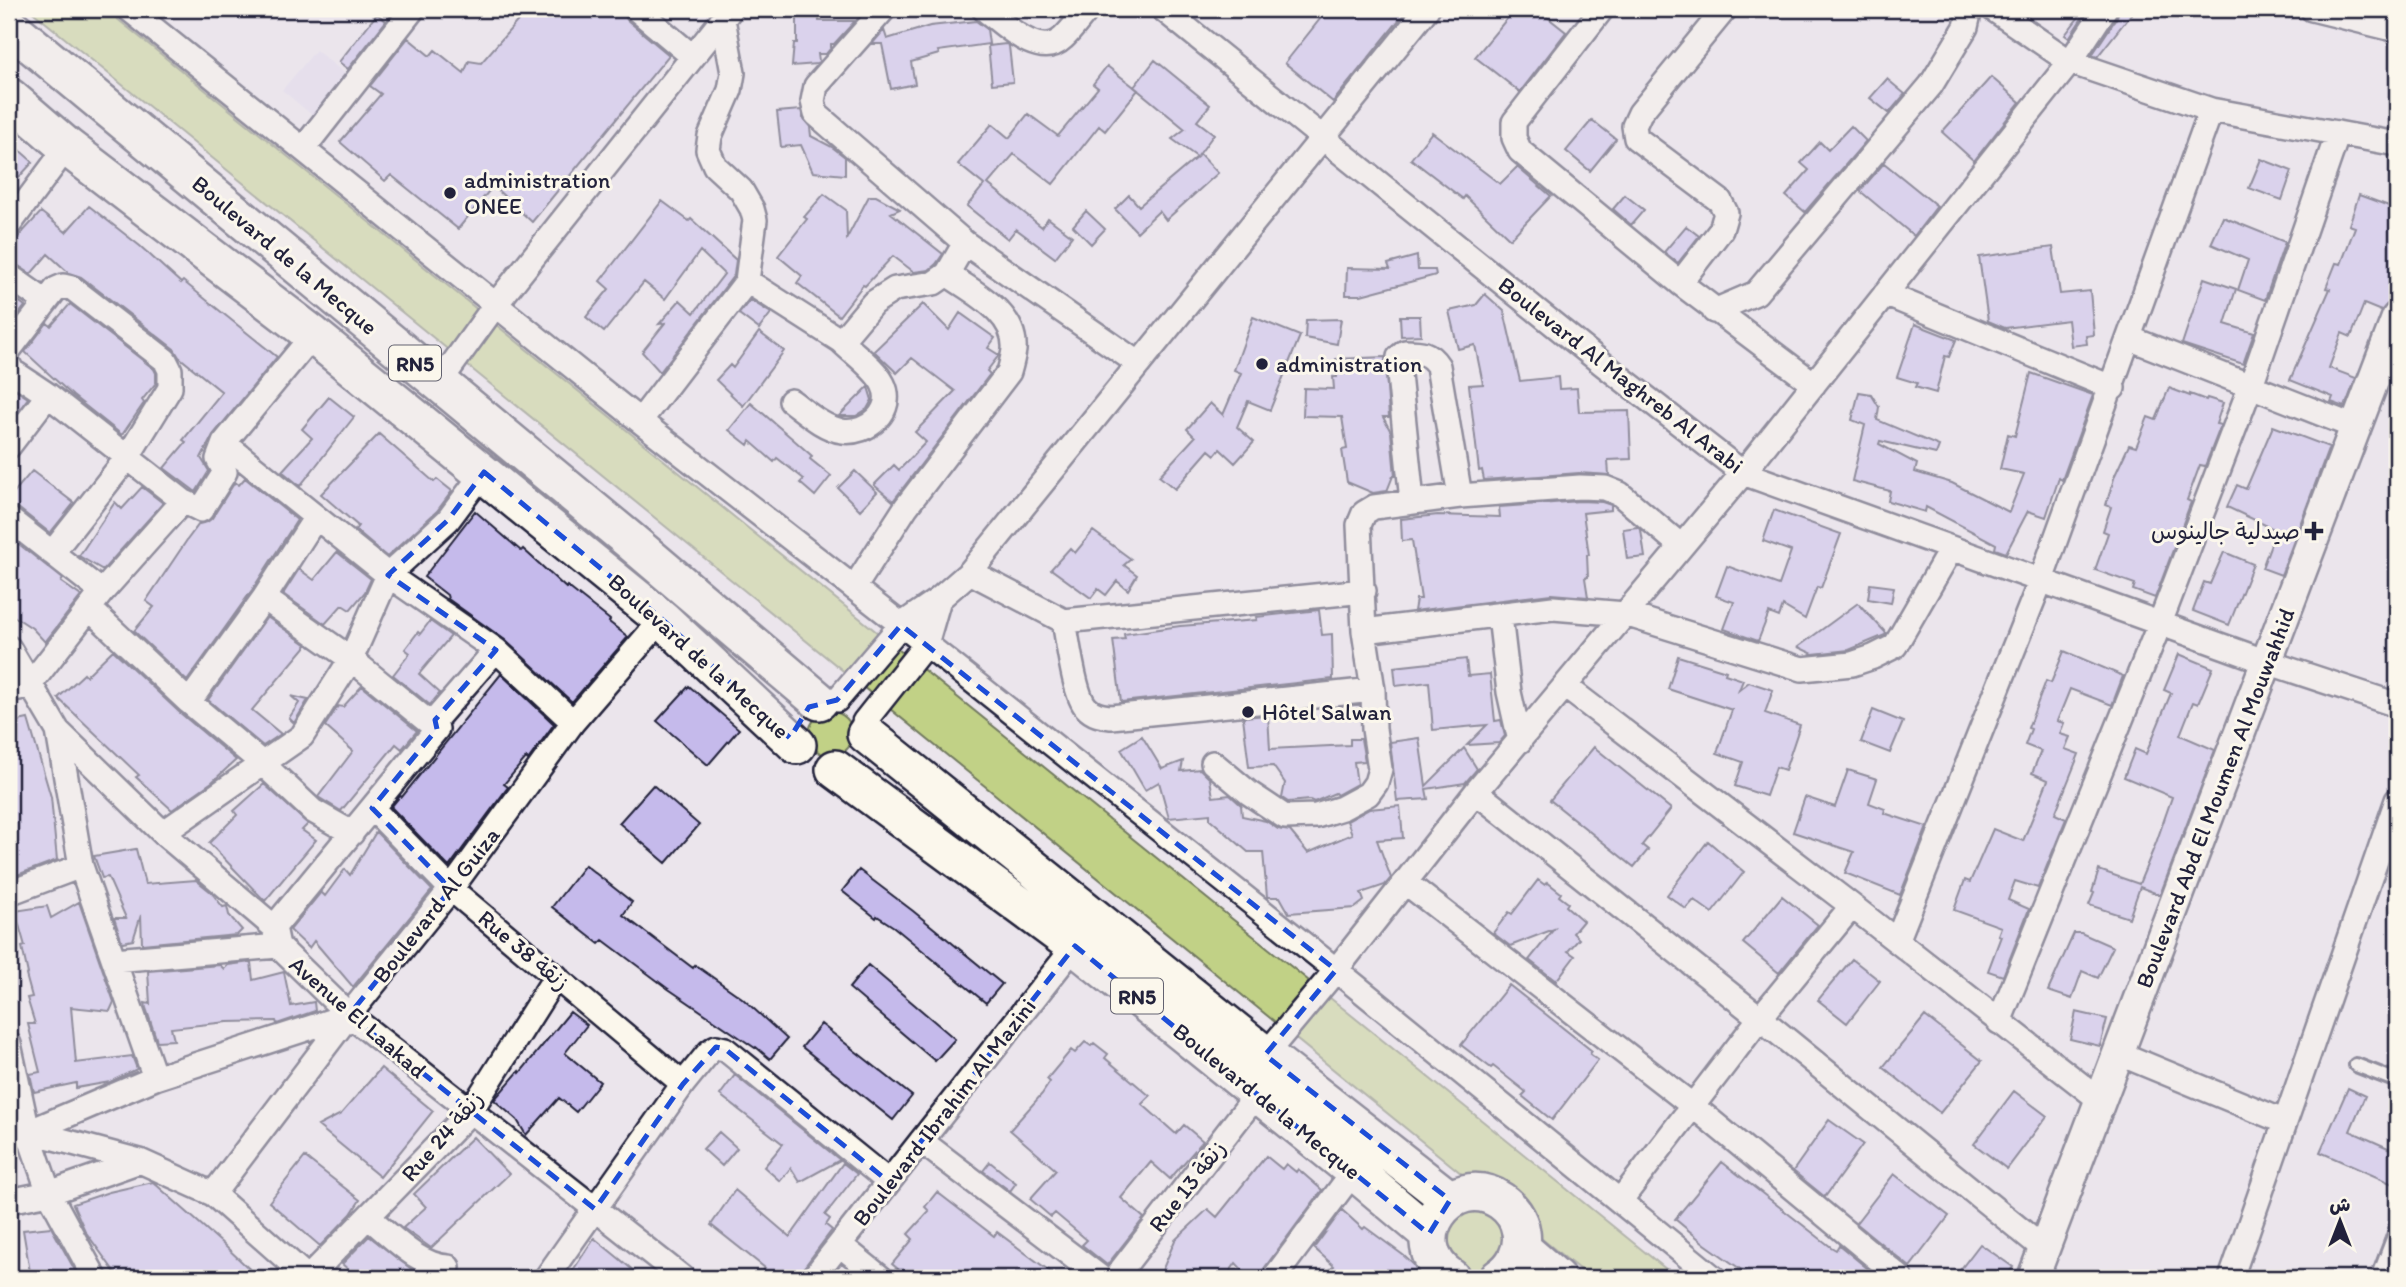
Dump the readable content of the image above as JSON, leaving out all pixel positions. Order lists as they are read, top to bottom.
{
  "streets": {
    "main road": ["Boulevard de la Mecque", "RN5"],
    "street": [
      "Boulevard Al Maghreb Al Arabi",
      "Boulevard Abd El Moumen Al Mouwahhid",
      "Boulevard Al Guiza",
      "Rue 38 زنقة",
      "Avenue El Laakad",
      "Boulevard Ibrahim Al Mazini",
      "Rue 24 زنقة",
      "Rue 13 زنقة"
    ]
  },
  "crossings": [
    ["Boulevard de la Mecque", "RN5"],
    ["Boulevard de la Mecque", "Boulevard Al Guiza"],
    ["Boulevard de la Mecque", "Boulevard Ibrahim Al Mazini"],
    ["Boulevard de la Mecque", "Rue 13 زنقة"],
    ["Boulevard Al Maghreb Al Arabi", "Boulevard Abd El Moumen Al Mouwahhid"],
    ["Boulevard Al Guiza", "Rue 38 زنقة"],
    ["Boulevard Al Guiza", "Avenue El Laakad"],
    ["Rue 38 زنقة", "Rue 24 زنقة"],
    ["Avenue El Laakad", "Rue 24 زنقة"]
  ],
  "places": {
    "other": ["administration ONEE", "administration", "Hôtel Salwan"],
    "health": ["صيدلية جالينوس"]
  },
  "north": "top"
}
